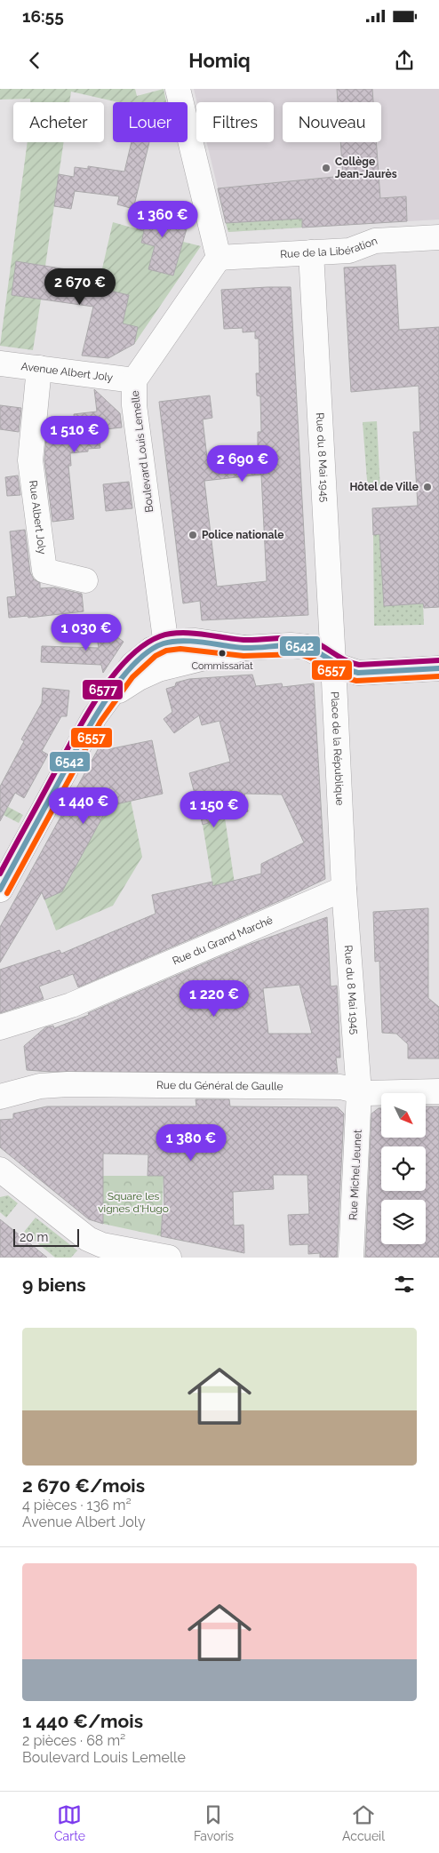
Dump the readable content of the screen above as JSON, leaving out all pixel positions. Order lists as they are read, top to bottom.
{
  "streets": {
    "street": [
      "Rue de la Libération",
      "Avenue Albert Joly",
      "Boulevard Louis Lemelle",
      "Rue du 8 Mai 1945",
      "Rue Albert Joly",
      "Place de la République",
      "Rue du Grand Marché",
      "Rue du Général de Gaulle",
      "Rue Michel Jeunet"
    ]
  },
  "crossings": [
    ["Rue de la Libération", "Boulevard Louis Lemelle"],
    ["Rue de la Libération", "Rue du 8 Mai 1945"],
    ["Avenue Albert Joly", "Boulevard Louis Lemelle"],
    ["Avenue Albert Joly", "Rue Albert Joly"],
    ["Rue du 8 Mai 1945", "Place de la République"],
    ["Rue du 8 Mai 1945", "Rue du Grand Marché"],
    ["Rue du 8 Mai 1945", "Rue du Général de Gaulle"],
    ["Rue du 8 Mai 1945", "Rue Michel Jeunet"],
    ["Place de la République", "Rue du Grand Marché"],
    ["Rue du Général de Gaulle", "Rue Michel Jeunet"]
  ],
  "parks": ["Square les vignes d'Hugo"],
  "places": [
    "Collège Jean-Jaurès",
    "Hôtel de Ville",
    "Police nationale",
    "Commissariat"
  ],
  "lines": ["transit line 6577", "transit line 6542", "transit line 6557"],
  "scale_bar": "20 m",
  "north": "bottom right",
  "page": {
    "status": "16:55",
    "header": "Homiq",
    "chip": [
      "Acheter",
      "Louer",
      "Filtres",
      "Nouveau"
    ],
    "price": [
      "1 360 €",
      "2 670 €",
      "1 510 €",
      "2 690 €",
      "1 030 €",
      "1 440 €",
      "1 150 €",
      "1 220 €",
      "1 380 €"
    ],
    "scale": "20 m",
    "heading": "9 biens",
    "list": [
      {
        "name": "2 670 €/mois",
        "note": "4 pièces · 136 m² · Avenue Albert Joly"
      },
      {
        "name": "1 440 €/mois",
        "note": "2 pièces · 68 m² · Boulevard Louis Lemelle"
      }
    ],
    "tabs": ["Carte", "Favoris", "Accueil"]
  }
}
